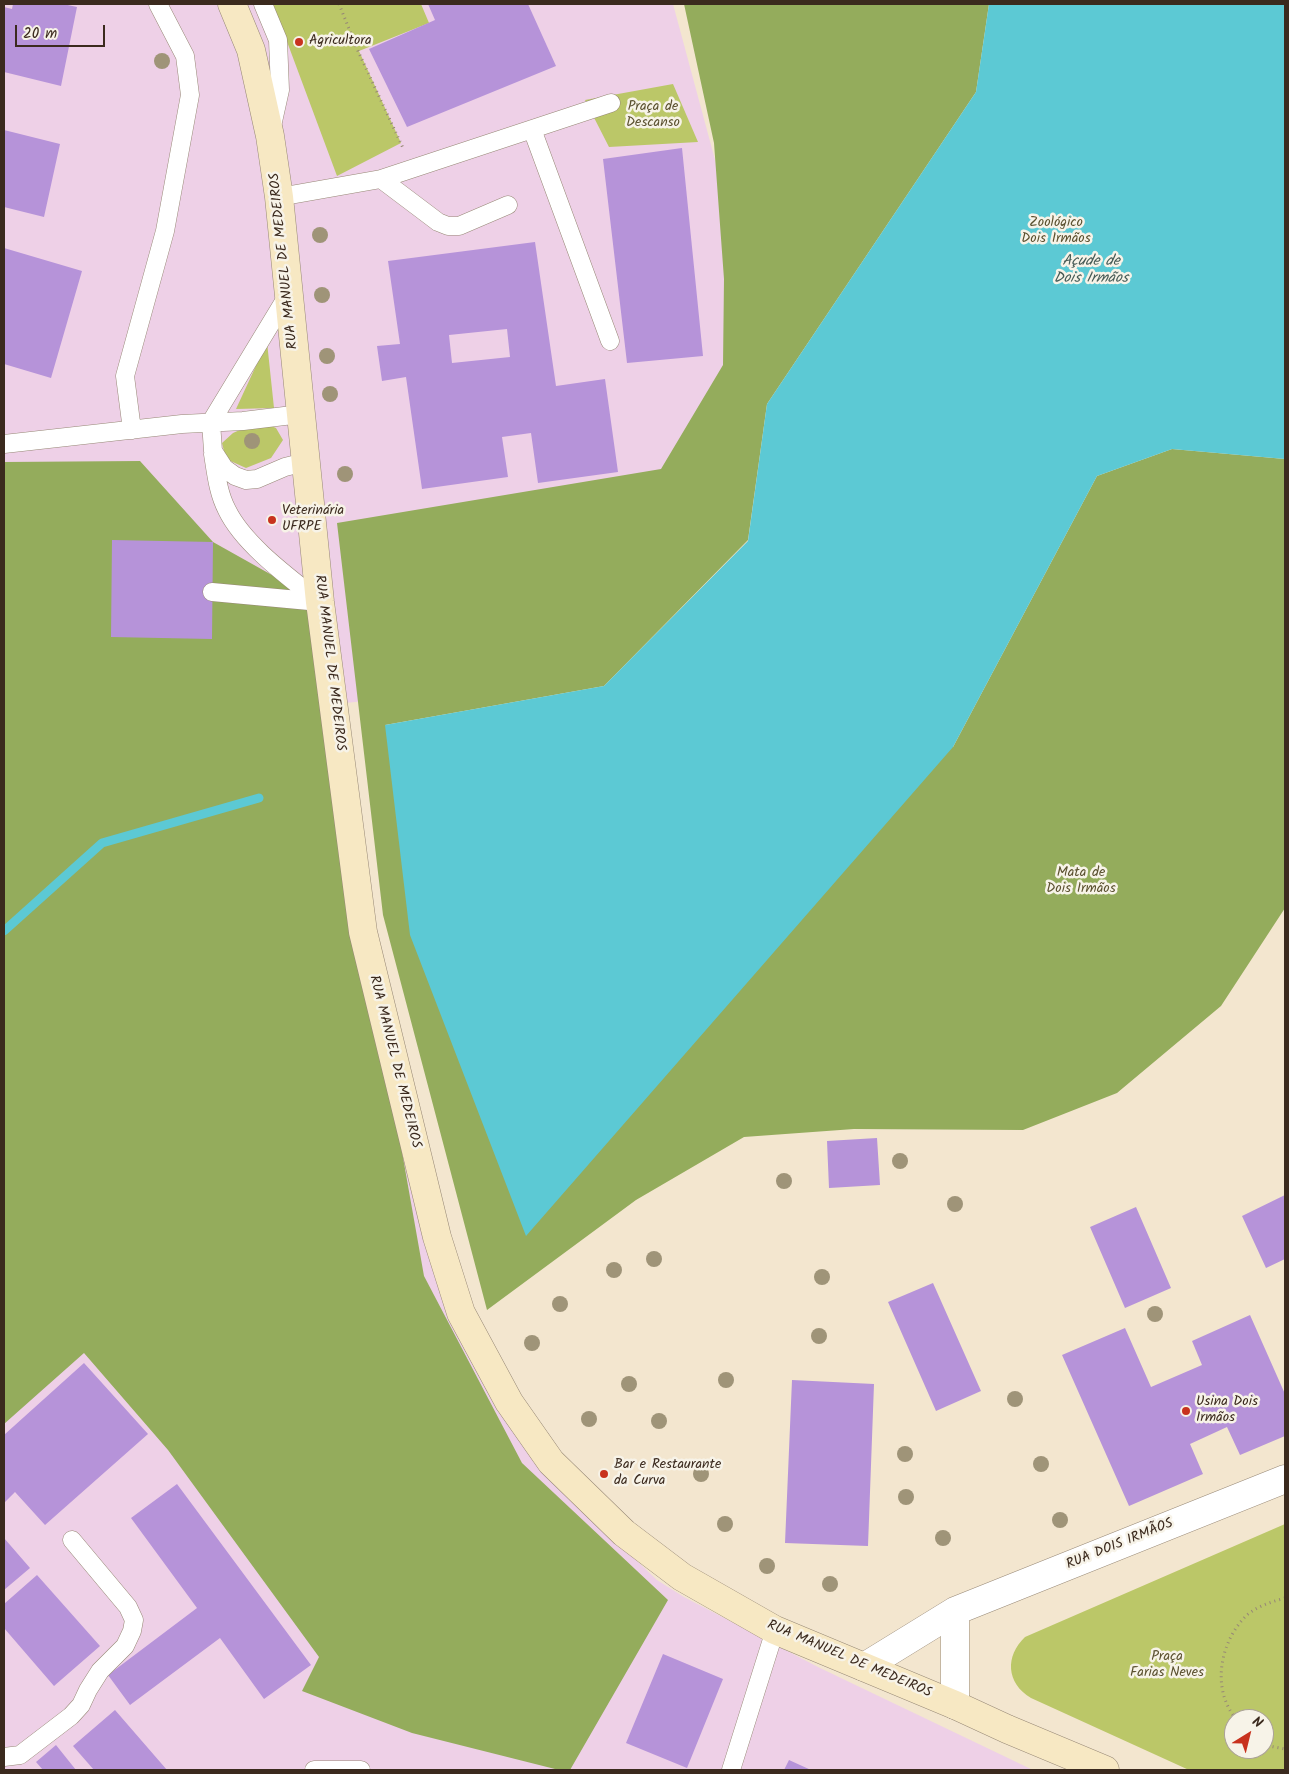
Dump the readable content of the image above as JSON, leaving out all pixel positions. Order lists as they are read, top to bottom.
{
  "streets": {
    "main road": ["RUA MANUEL DE MEDEIROS"],
    "street": ["RUA DOIS IRMÃOS"]
  },
  "crossings": [
    ["RUA MANUEL DE MEDEIROS", "RUA DOIS IRMÃOS"]
  ],
  "water": ["Açude de Dois Irmãos"],
  "parks": [
    "Praça de Descanso",
    "Zoológico Dois Irmãos",
    "Mata de Dois Irmãos",
    "Praça Farias Neves"
  ],
  "places": [
    "Agricultora",
    "Veterinária UFRPE",
    "Usina Dois Irmãos",
    "Bar e Restaurante da Curva"
  ],
  "scale_bar": "20 m",
  "north": "top right"
}
